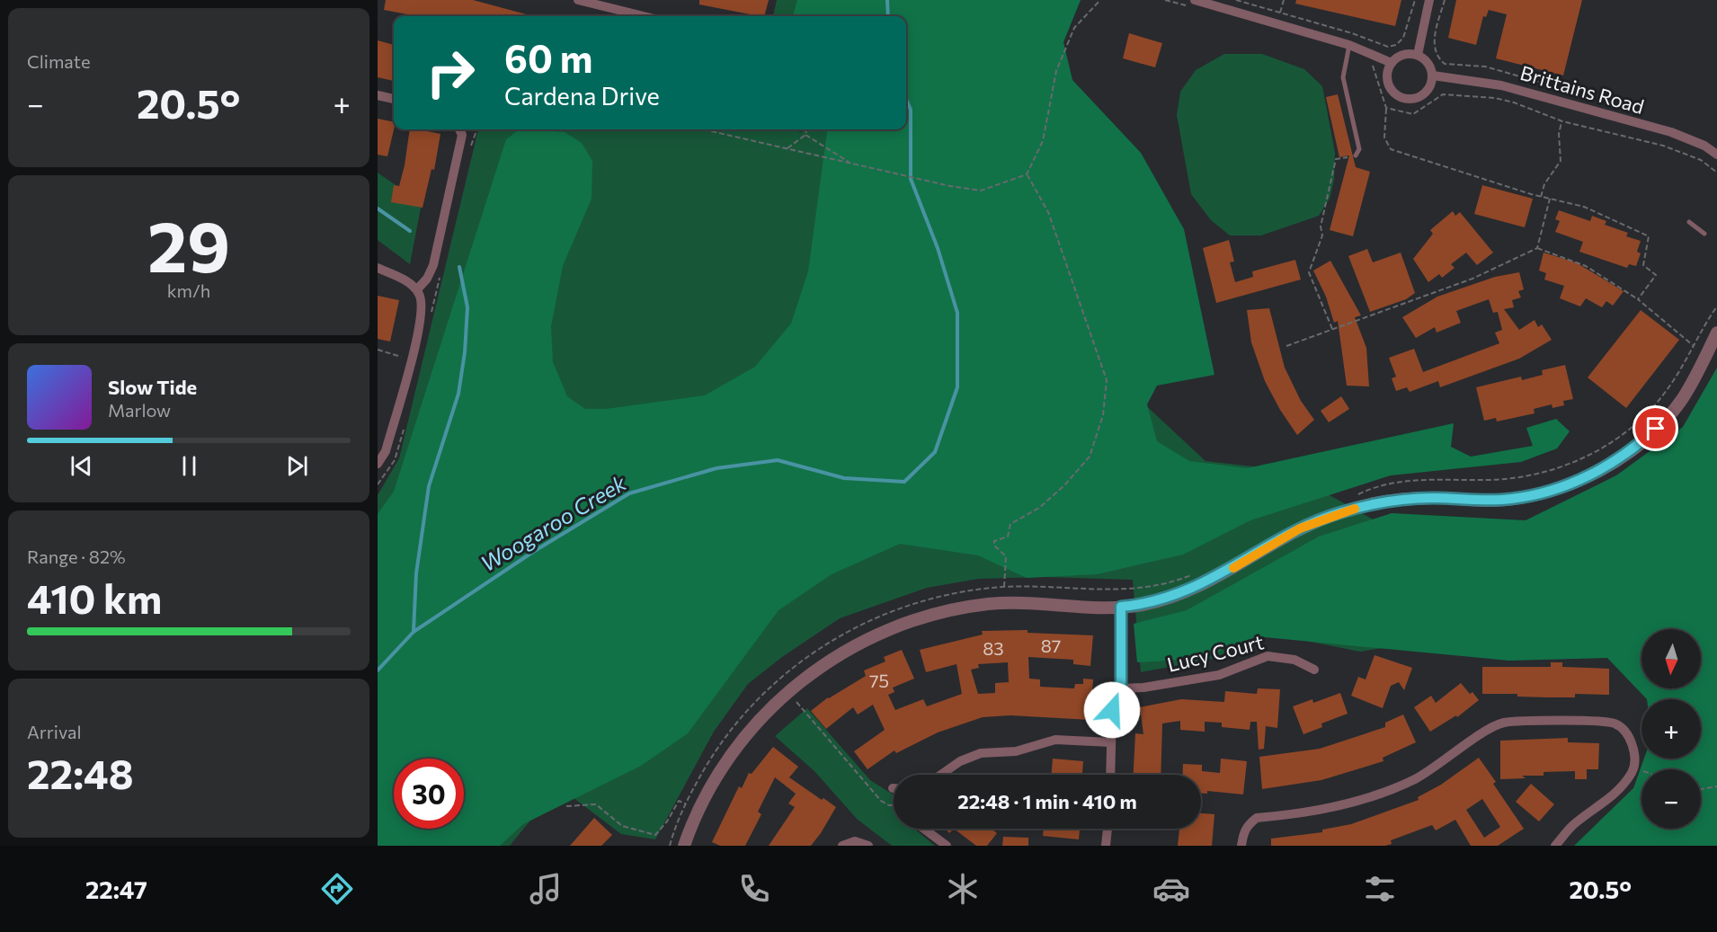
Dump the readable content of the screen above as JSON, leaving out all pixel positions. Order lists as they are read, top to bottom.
{
  "streets": {
    "street": ["Brittains Road", "Lucy Court"]
  },
  "water": ["Woogaroo Creek"],
  "house_numbers": ["87", "83", "75"],
  "north": "bottom",
  "page": {
    "tile": [
      "Climate",
      ["29", "km/h"],
      ["Range · 82%", "410 km"],
      ["Arrival", "22:48"]
    ],
    "turn": ["60 m", "Cardena Drive"],
    "heat": ["−", "20.5°", "+"],
    "song": ["Slow Tide", "Marlow"],
    "map_buttons": ["+", "−"],
    "limit": "30",
    "trip": "22:48 · 1 min · 410 m",
    "tabs": ["22:47", "20.5°"]
  }
}
